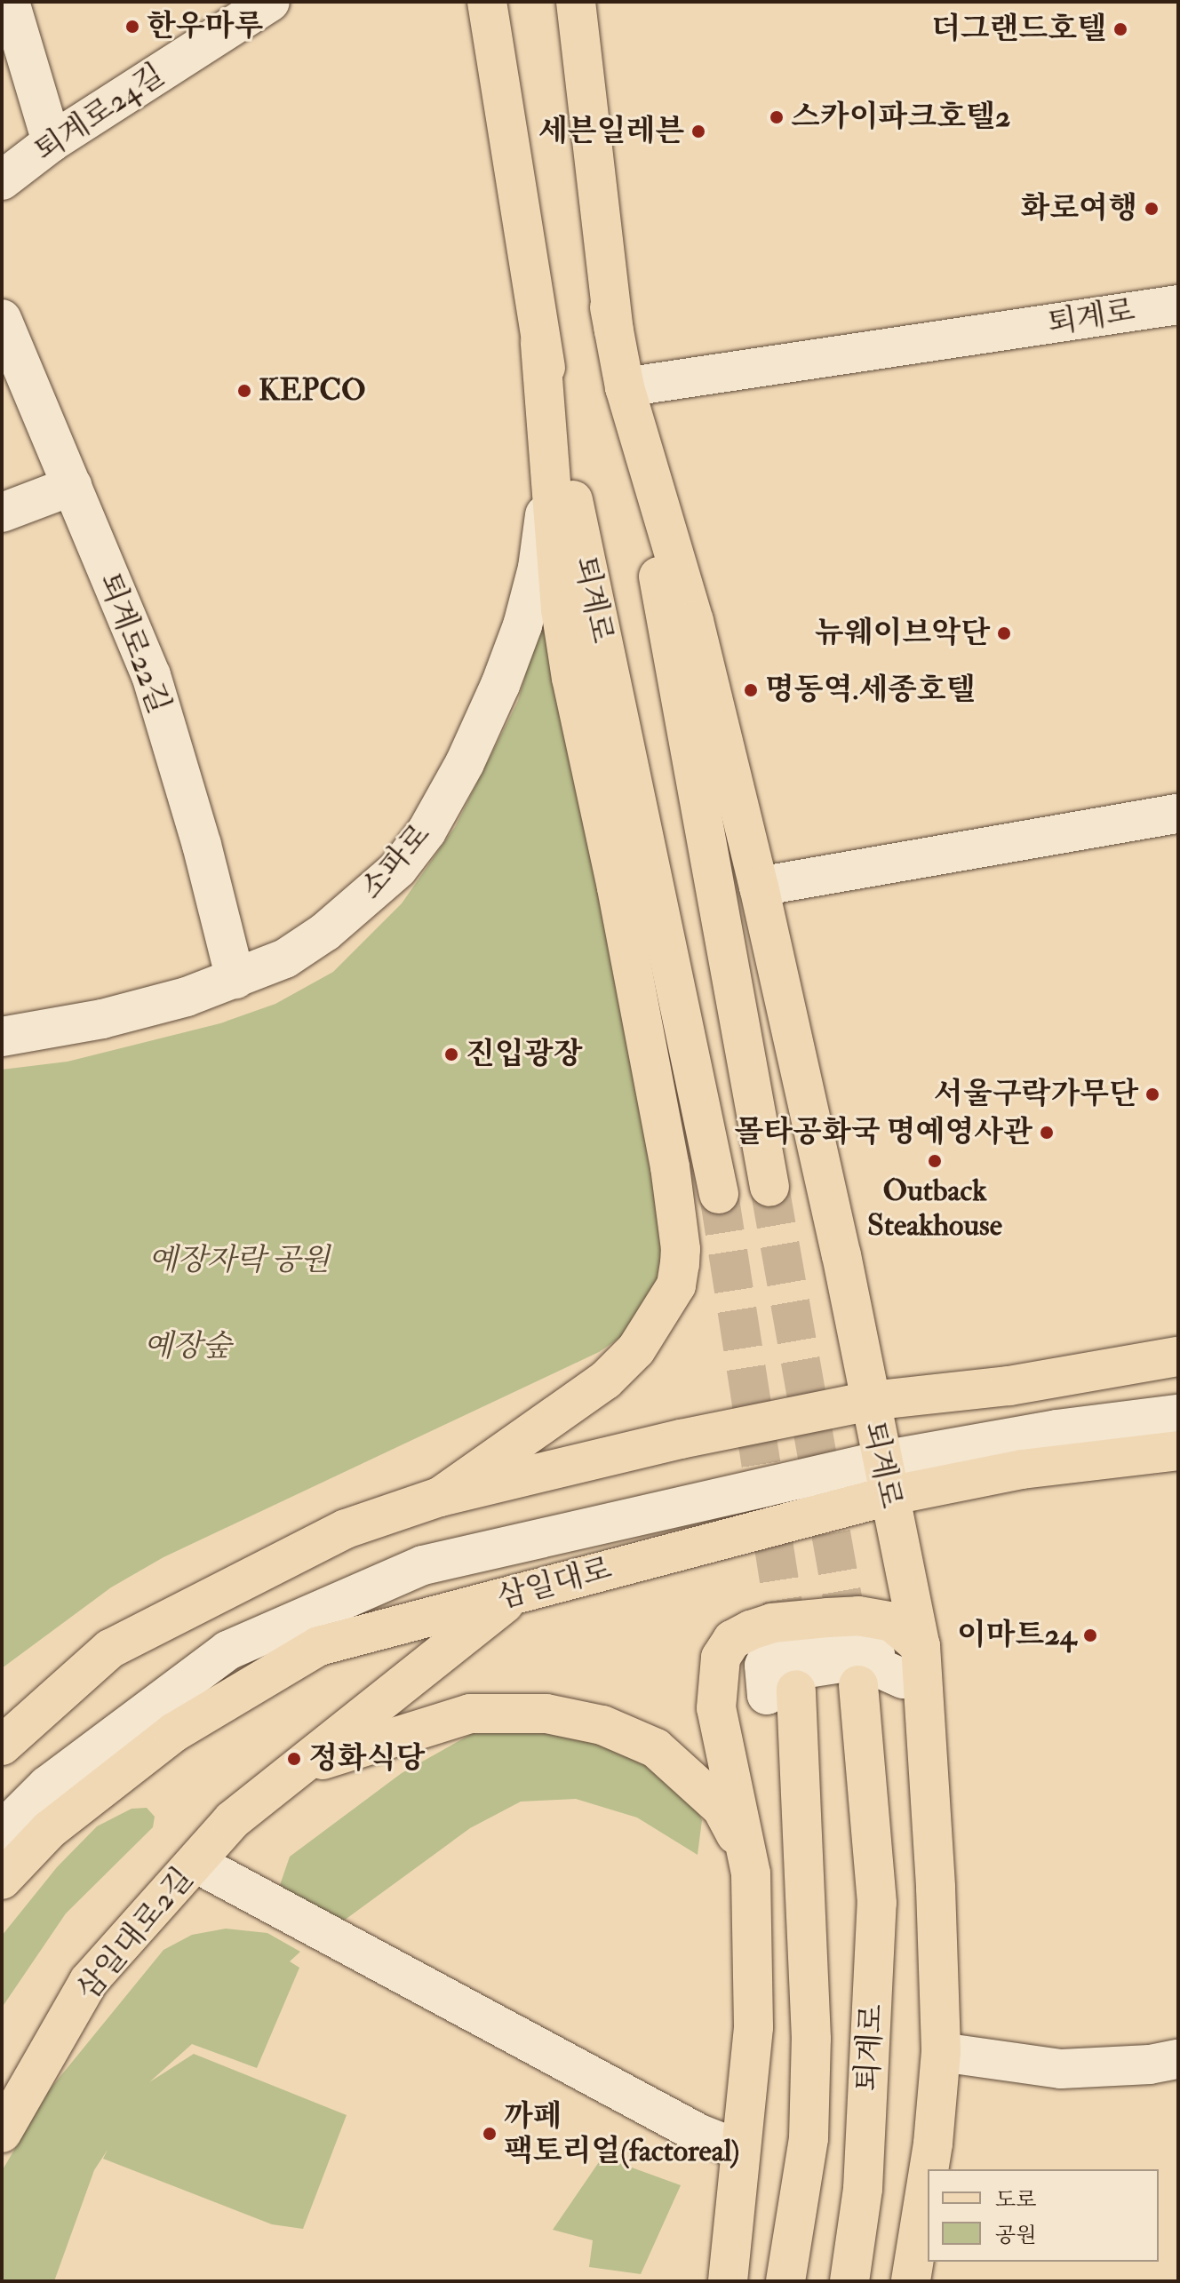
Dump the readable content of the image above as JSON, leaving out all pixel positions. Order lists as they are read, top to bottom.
{
  "streets": {
    "main road": ["퇴계로", "삼일대로", "삼일대로2길"],
    "street": ["퇴계로24길", "퇴계로22길", "소파로"]
  },
  "crossings": [
    ["퇴계로", "삼일대로"],
    ["퇴계로22길", "소파로"],
    ["삼일대로", "삼일대로2길"]
  ],
  "parks": ["예장자락 공원", "예장숲"],
  "places": [
    "한우마루",
    "더그랜드호텔",
    "스카이파크호텔2",
    "세븐일레븐",
    "화로여행",
    "KEPCO",
    "뉴웨이브악단",
    "명동역.세종호텔",
    "진입광장",
    "서울구락가무단",
    "몰타공화국 명예영사관",
    "Outback Steakhouse",
    "이마트24",
    "정화식당",
    "까페 팩토리얼(factoreal)"
  ],
  "legend": ["도로", "공원"]
}
